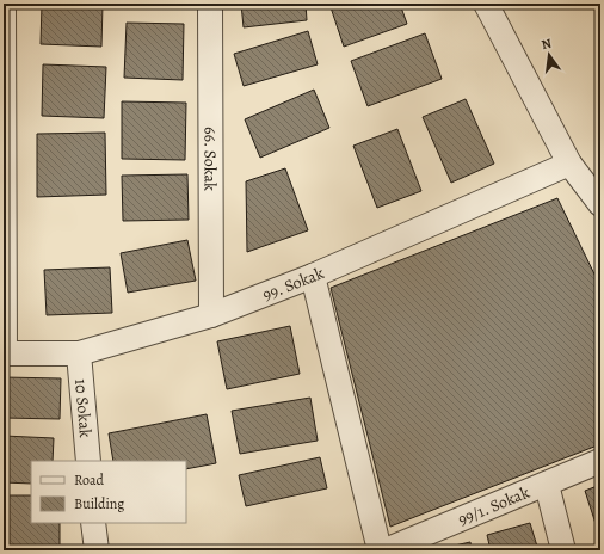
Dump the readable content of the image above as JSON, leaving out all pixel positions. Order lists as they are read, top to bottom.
{
  "streets": {
    "street": [
      "66. Sokak",
      "99. Sokak",
      "10 Sokak",
      "99/1. Sokak"
    ]
  },
  "crossings": [
    ["66. Sokak", "99. Sokak"],
    ["99. Sokak", "10 Sokak"]
  ],
  "legend": ["Road", "Building"],
  "north": "top"
}
